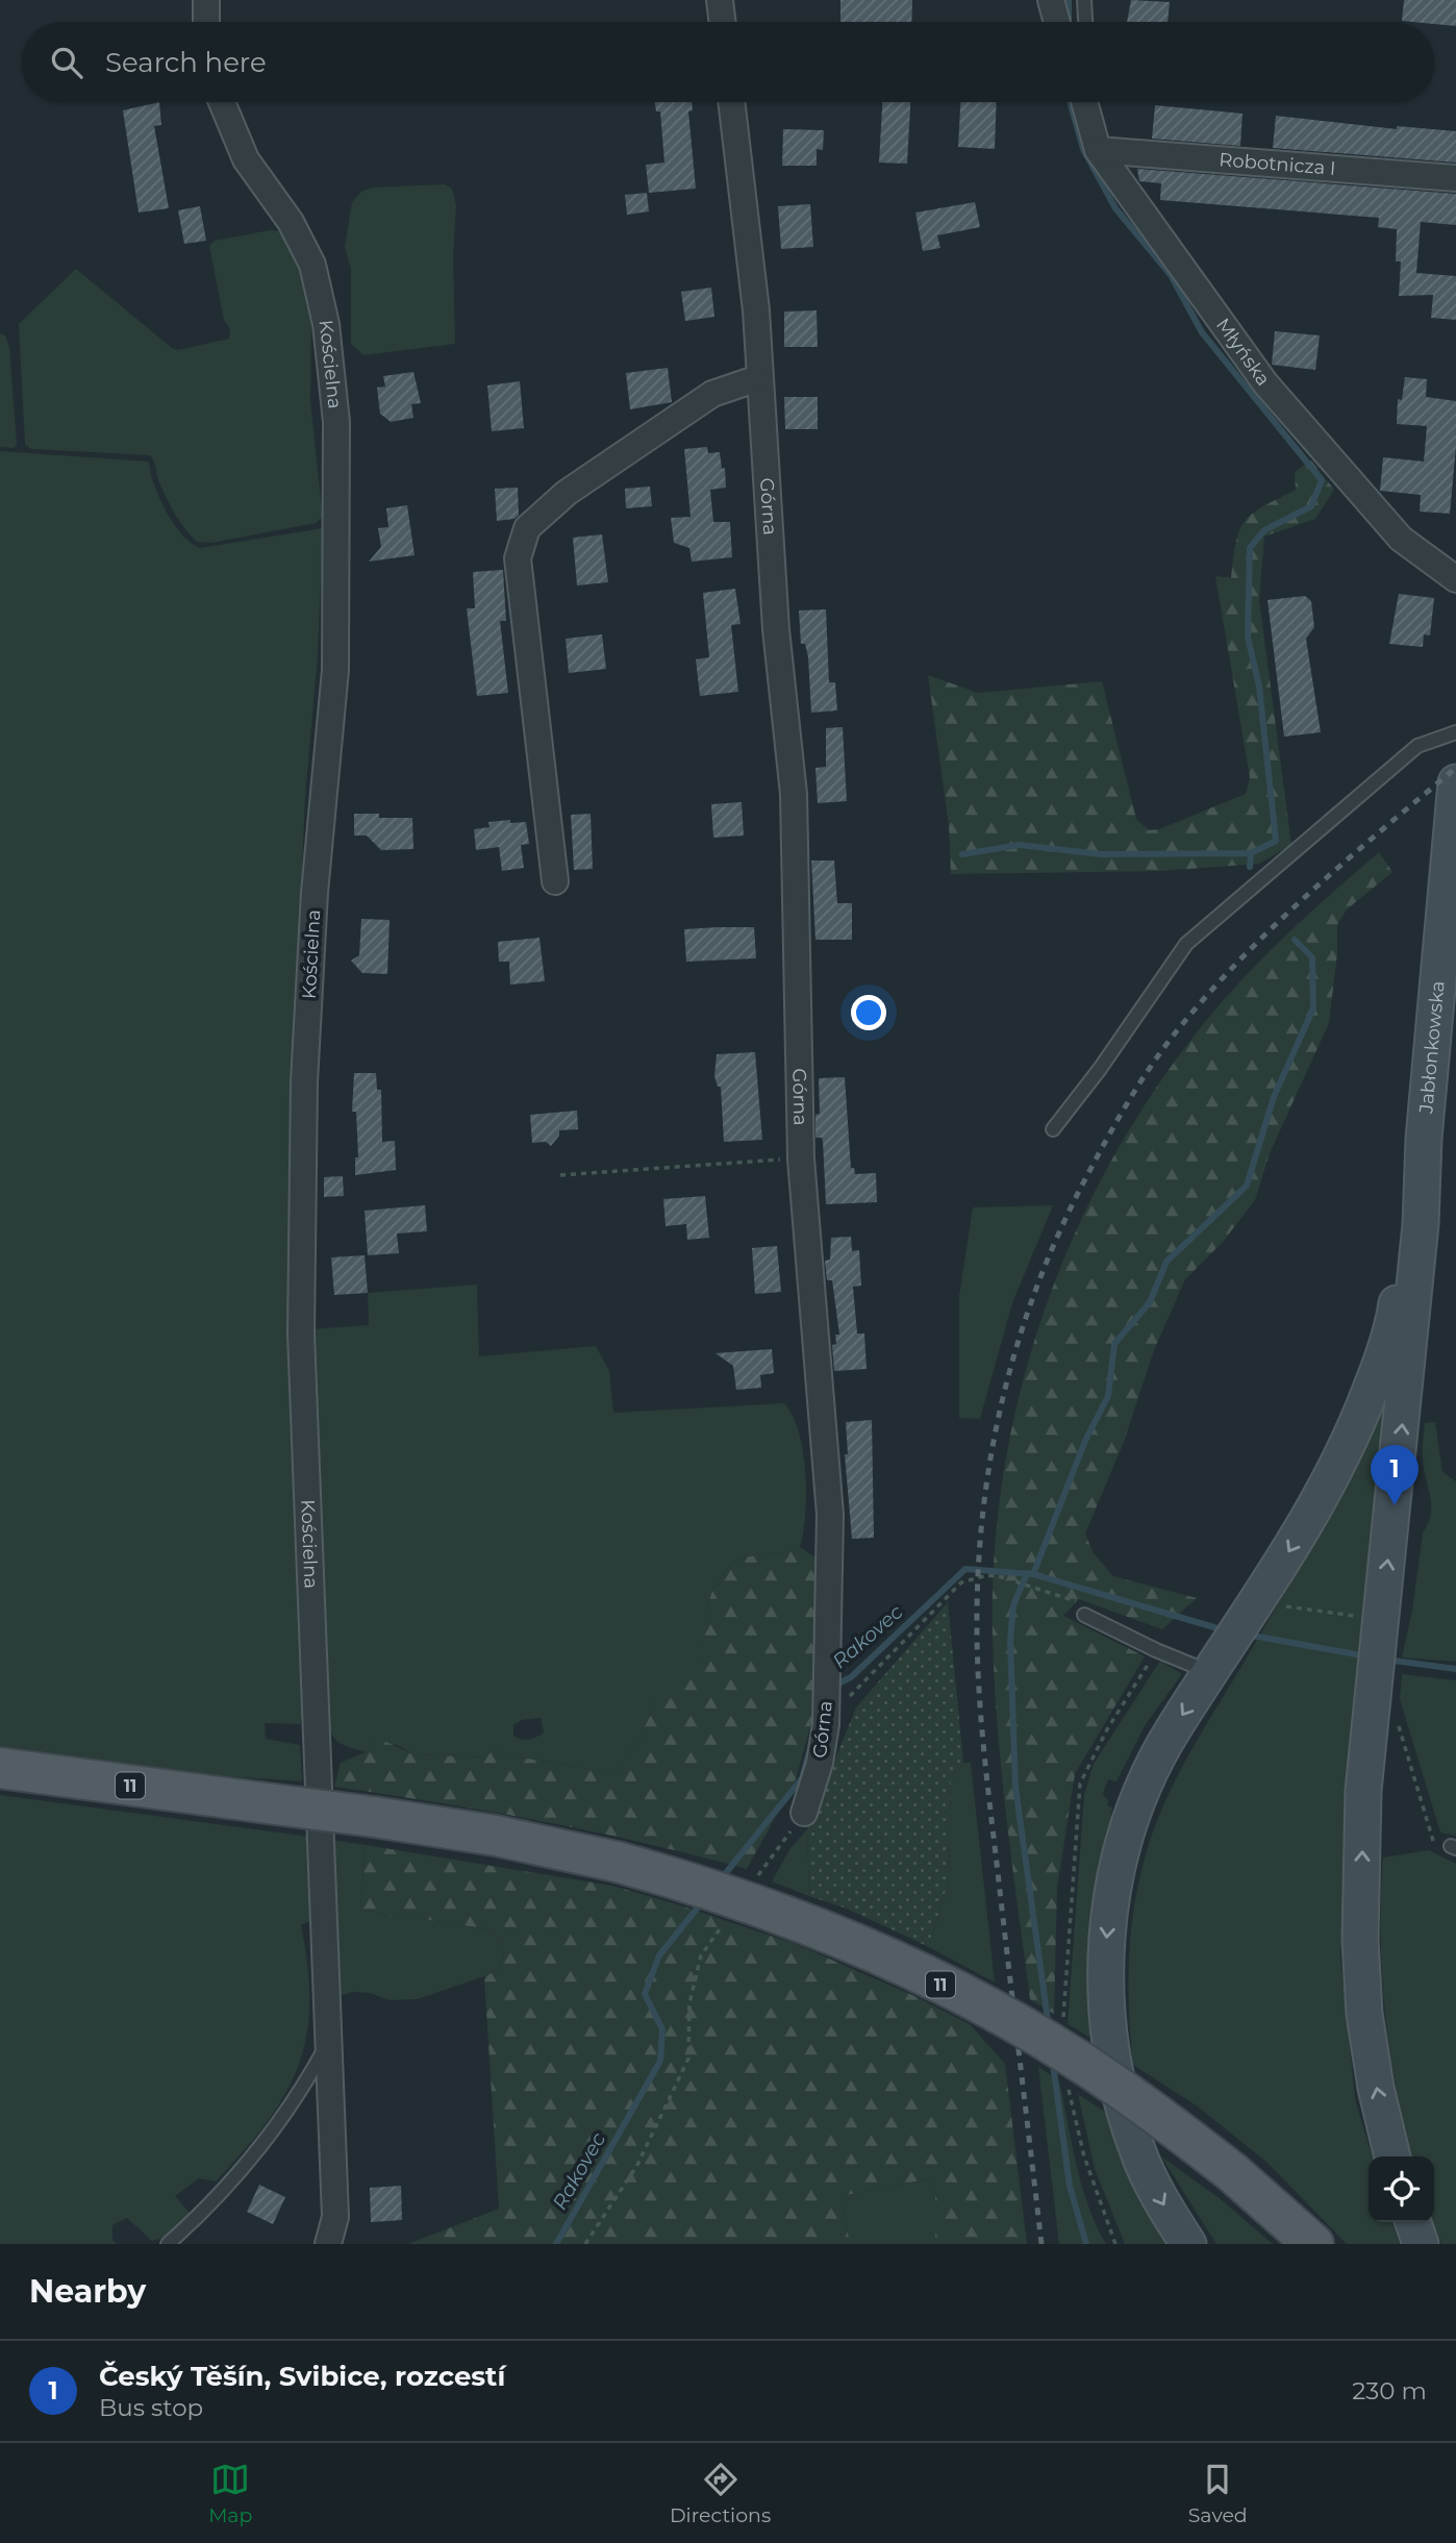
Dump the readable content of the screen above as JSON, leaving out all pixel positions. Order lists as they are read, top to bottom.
{
  "streets": {
    "main road": ["Jabłonkowska", "11"],
    "street": [
      "Robotnicza I",
      "Młyńska",
      "Kościelna",
      "Górna"
    ]
  },
  "crossings": [
    ["Robotnicza I", "Młyńska"]
  ],
  "water": ["Rakovec"],
  "page": {
    "search": "Search here",
    "pins": "1",
    "heading": "Nearby",
    "list": [
      {
        "mark": "1",
        "name": "Český Těšín, Svibice, rozcestí",
        "note": "Bus stop",
        "value": "230 m"
      }
    ],
    "nav": ["Map", "Directions", "Saved"]
  }
}
